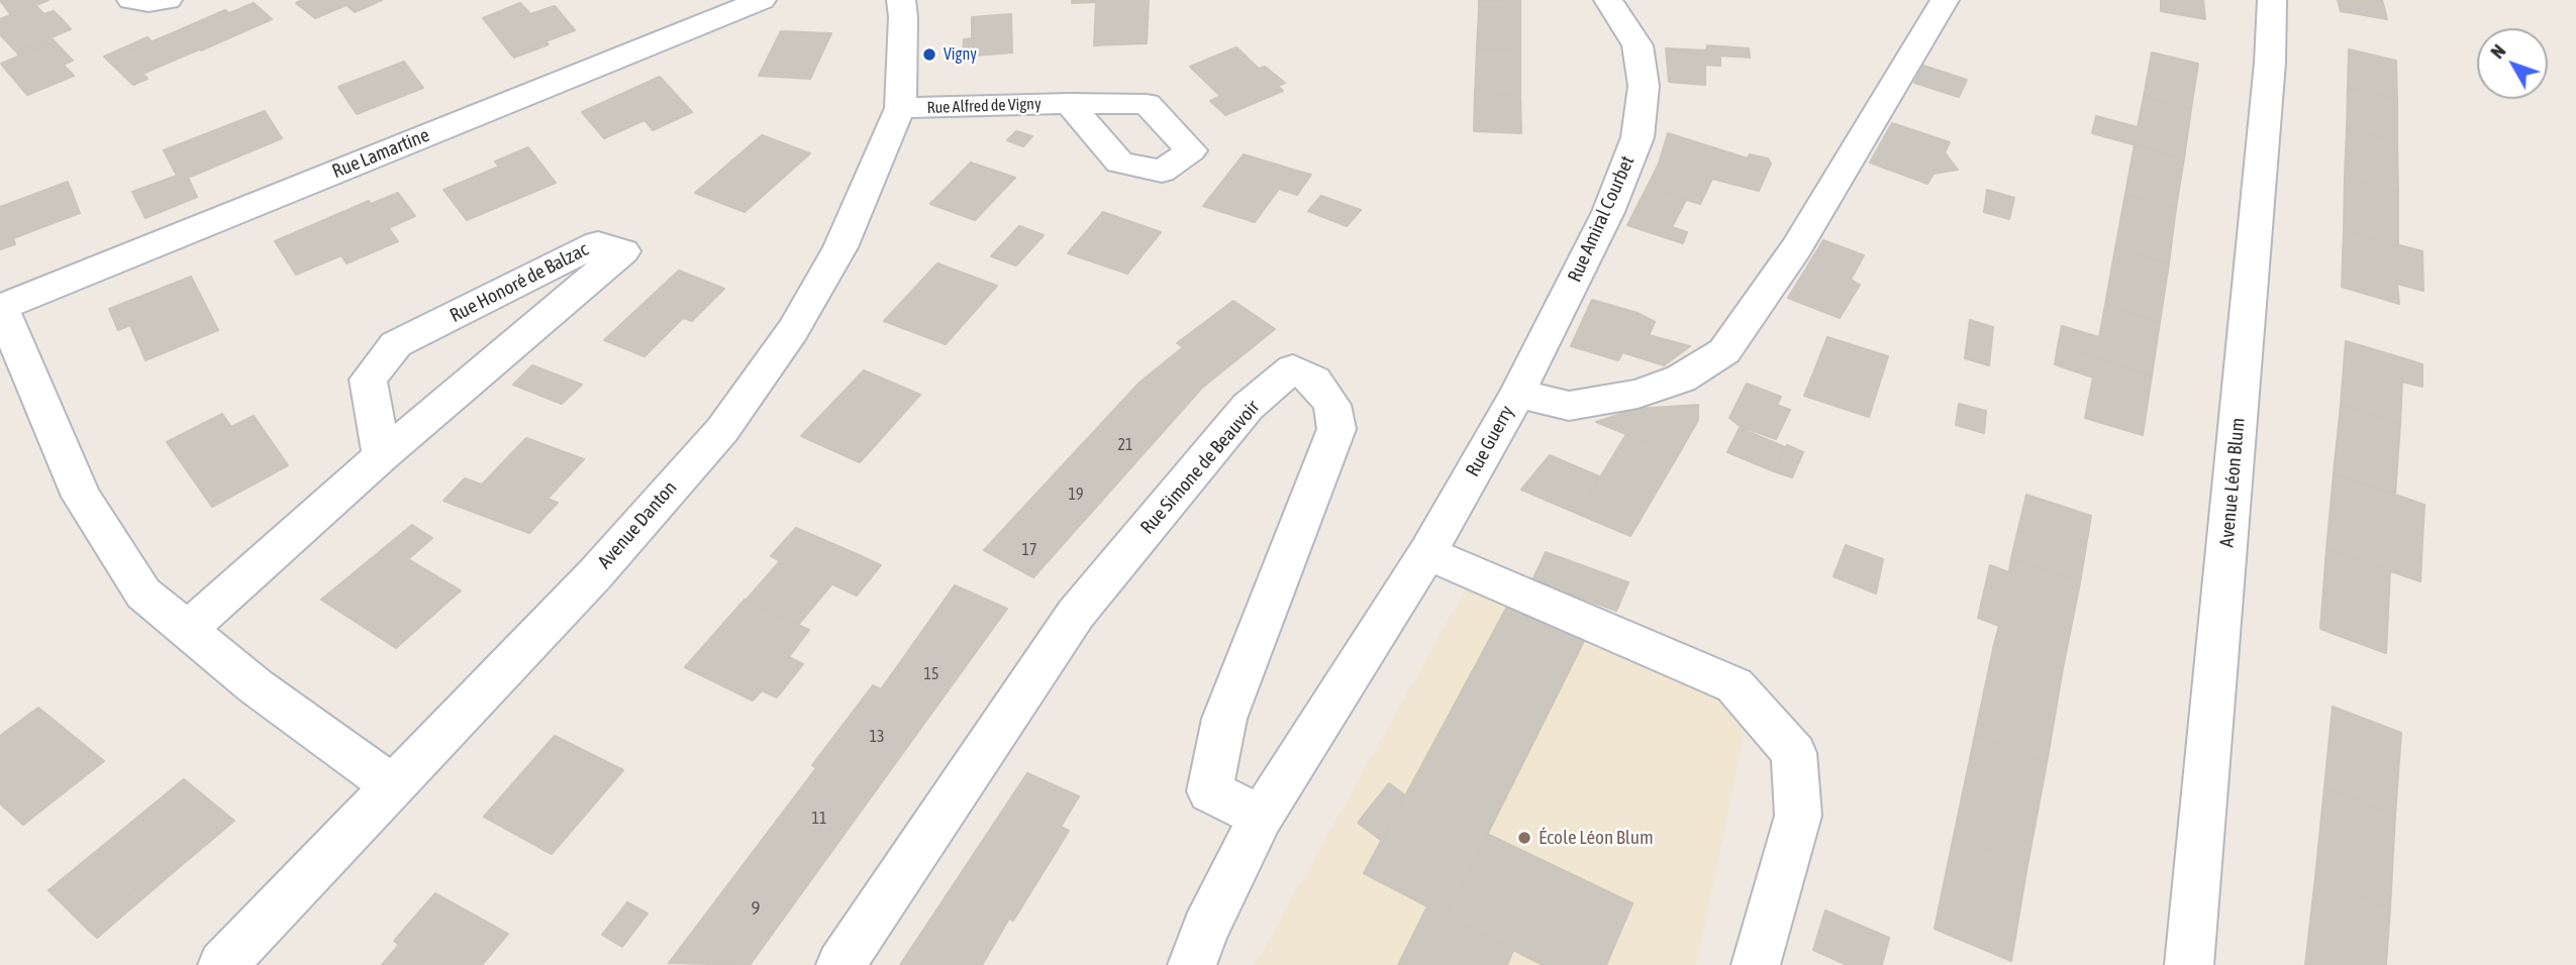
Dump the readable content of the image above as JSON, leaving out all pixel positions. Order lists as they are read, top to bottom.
{
  "streets": {
    "street": [
      "Rue Alfred de Vigny",
      "Rue Lamartine",
      "Rue Amiral Courbet",
      "Rue Honoré de Balzac",
      "Rue Guerry",
      "Rue Simone de Beauvoir",
      "Avenue Léon Blum",
      "Avenue Danton"
    ]
  },
  "crossings": [
    ["Rue Alfred de Vigny", "Avenue Danton"],
    ["Rue Amiral Courbet", "Rue Guerry"],
    ["Rue Guerry", "Rue Simone de Beauvoir"]
  ],
  "places": ["Vigny", "École Léon Blum"],
  "house_numbers": [
    "21",
    "19",
    "17",
    "15",
    "13",
    "11",
    "9"
  ],
  "north": "top left"
}
